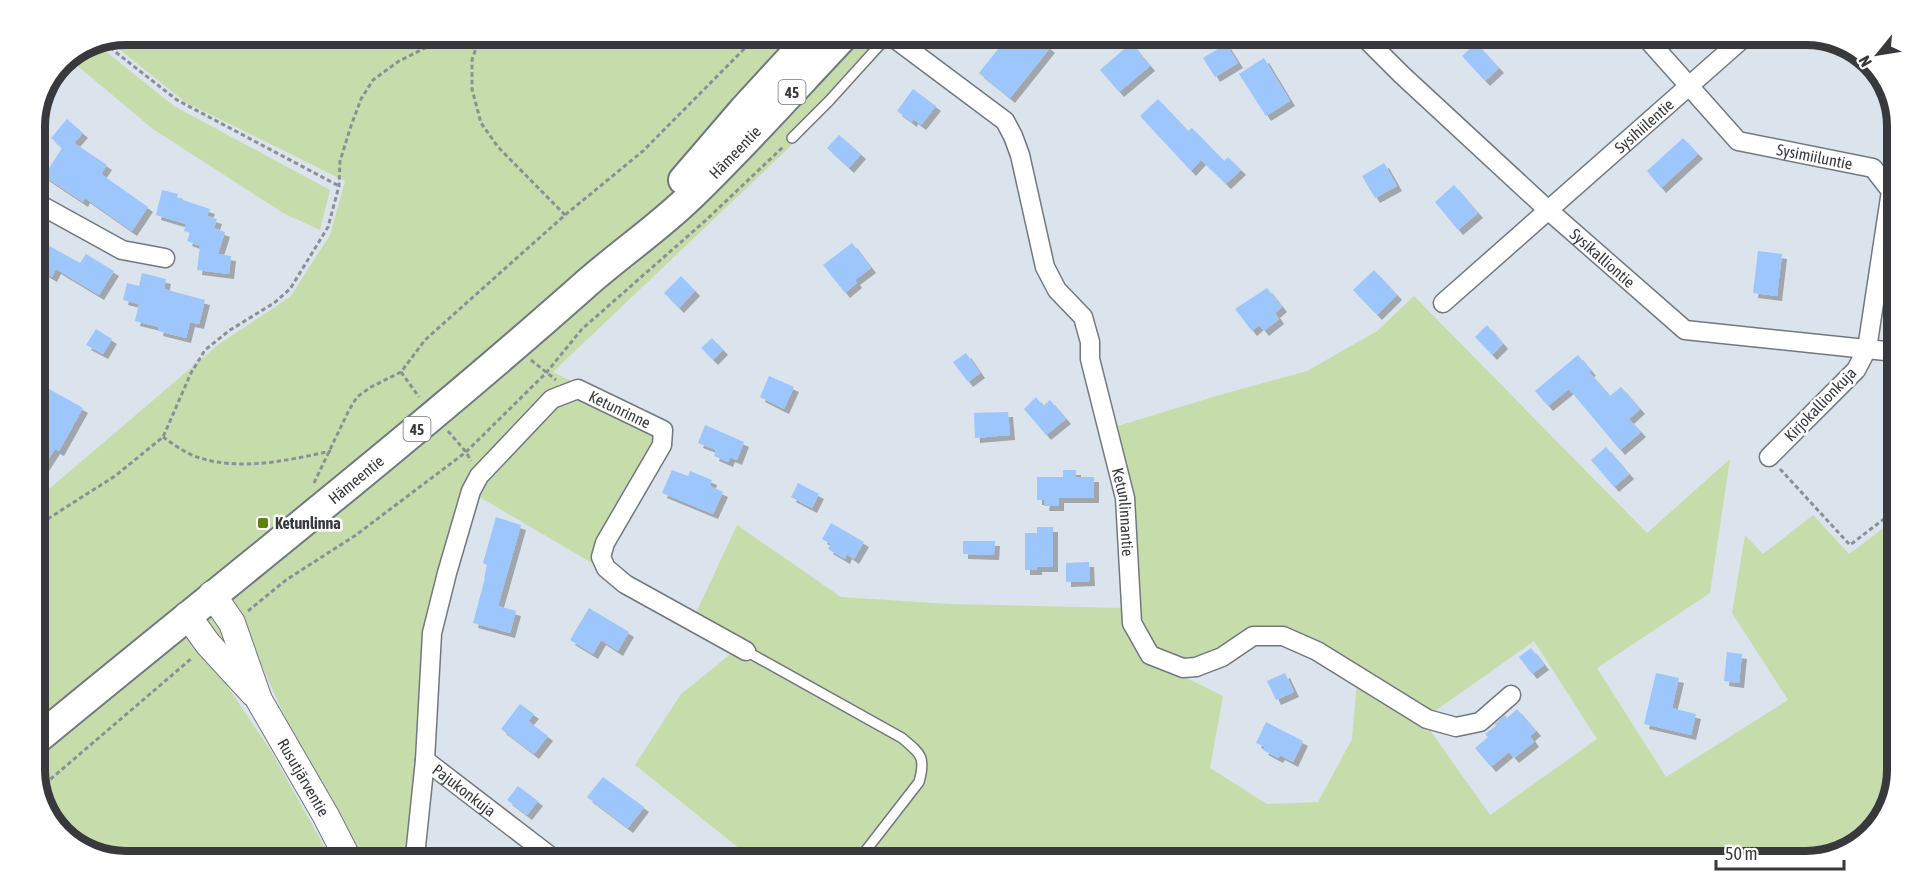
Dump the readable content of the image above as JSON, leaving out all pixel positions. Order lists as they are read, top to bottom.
{
  "streets": {
    "main road": ["45", "Hämeentie", "Rusutjärventie"],
    "street": [
      "Sysihiilentie",
      "Sysimiiluntie",
      "Sysikalliontie",
      "Kirjokallionkuja",
      "Ketunrinne",
      "Ketunlinnantie",
      "Pajukonkuja"
    ]
  },
  "crossings": [
    ["Sysihiilentie", "Sysimiiluntie"],
    ["Sysihiilentie", "Sysikalliontie"],
    ["Hämeentie", "Rusutjärventie"],
    ["Sysimiiluntie", "Sysikalliontie"],
    ["Sysimiiluntie", "Kirjokallionkuja"],
    ["Sysikalliontie", "Kirjokallionkuja"],
    ["Ketunrinne", "Pajukonkuja"]
  ],
  "places": {
    "transit": ["Ketunlinna"]
  },
  "scale_bar": "50 m",
  "north": "bottom left"
}
